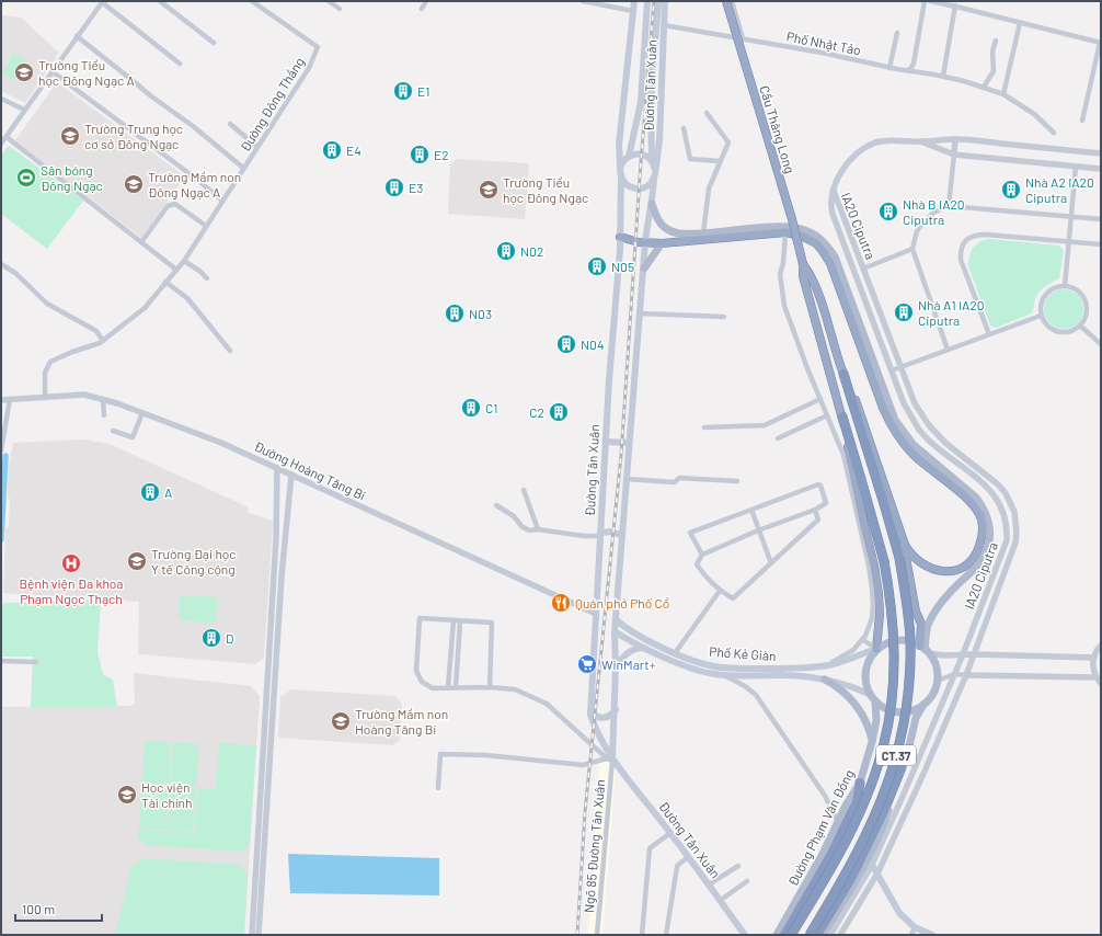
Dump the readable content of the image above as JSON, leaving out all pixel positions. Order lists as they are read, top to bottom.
{
  "streets": {
    "highway": ["Cầu Thăng Long", "CT.37"],
    "main road": ["Đường Tân Xuân", "Phố Kẻ Giàn", "Đường Phạm Văn Đồng"],
    "street": [
      "Phố Nhật Tảo",
      "Đường Đông Thắng",
      "IA20 Ciputra",
      "Đường Hoàng Tăng Bí",
      "Ngõ 85 Đường Tân Xuân"
    ]
  },
  "crossings": [
    ["Phố Nhật Tảo", "Đường Tân Xuân"],
    ["Đường Tân Xuân", "Đường Hoàng Tăng Bí"],
    ["Đường Tân Xuân", "Ngõ 85 Đường Tân Xuân"],
    ["Đường Đông Thắng", "Đường Hoàng Tăng Bí"],
    ["Cầu Thăng Long", "Phố Kẻ Giàn"],
    ["Cầu Thăng Long", "CT.37"],
    ["Cầu Thăng Long", "Đường Phạm Văn Đồng"],
    ["Phố Kẻ Giàn", "Đường Phạm Văn Đồng"]
  ],
  "places": {
    "school or university": [
      "Trường Tiểu học Đông Ngạc A",
      "Trường Trung học cơ sở Đông Ngạc",
      "Trường Mầm non Đông Ngạc A",
      "Trường Tiểu học Đông Ngạc",
      "Trường Đại học Y tế Công cộng",
      "Trường Mầm non Hoàng Tăng Bí",
      "Học viện Tài chính"
    ],
    "building": [
      "E1",
      "E4",
      "E2",
      "E3",
      "Nhà A2 IA20 Ciputra",
      "Nhà B IA20 Ciputra",
      "N02",
      "N05",
      "Nhà A1 IA20 Ciputra",
      "N03",
      "N04",
      "C1",
      "C2",
      "A",
      "D"
    ],
    "sports": ["Sân bóng Đông Ngạc"],
    "hospital": ["Bệnh viện Đa khoa Phạm Ngọc Thạch"],
    "restaurant": ["Quán phở Phố Cổ"],
    "supermarket": ["WinMart+"]
  },
  "scale_bar": "100 m"
}
